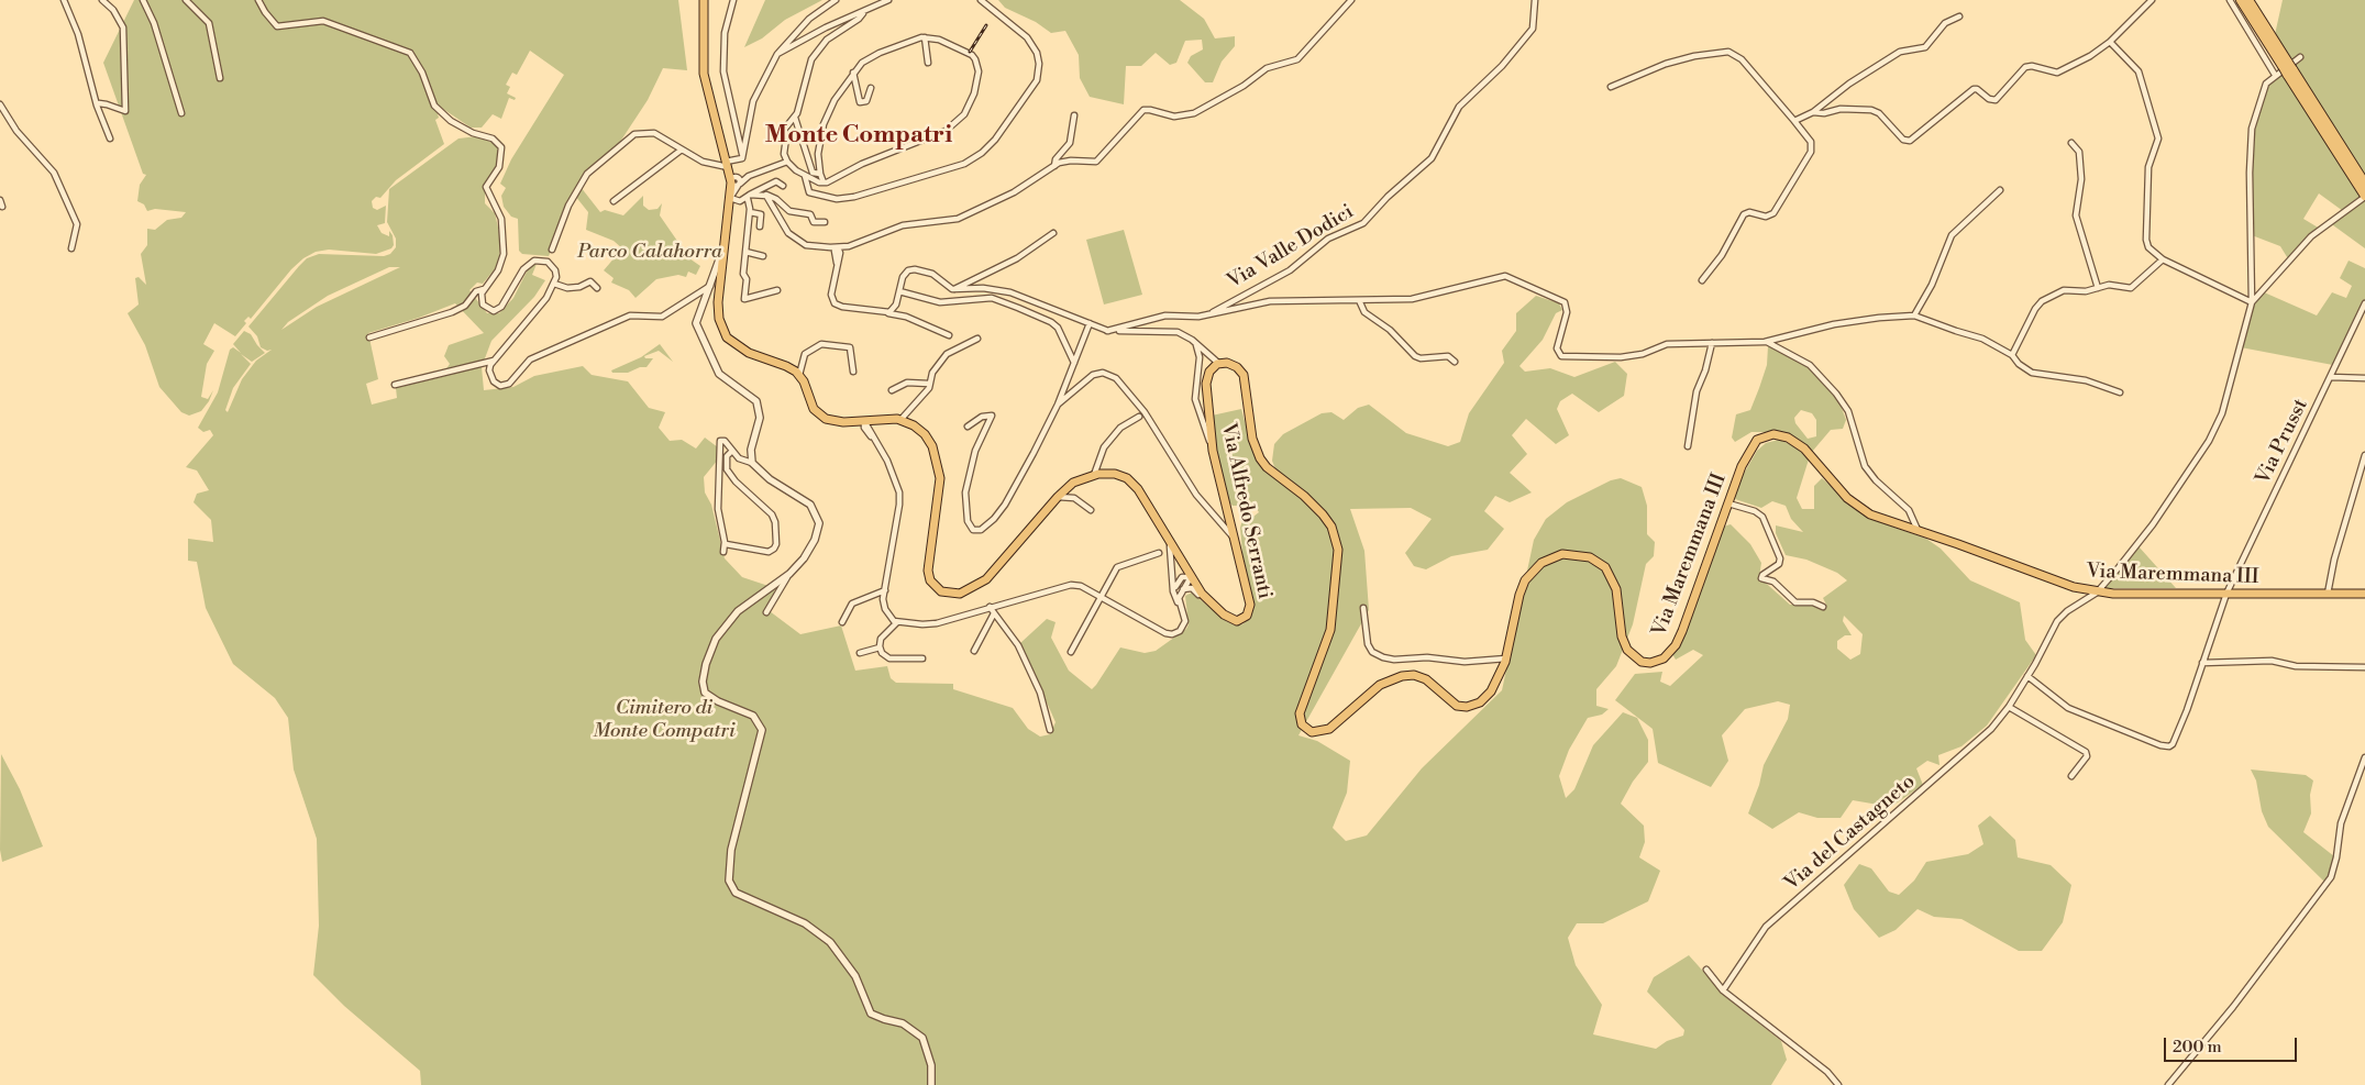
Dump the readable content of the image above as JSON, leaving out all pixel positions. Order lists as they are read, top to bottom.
{
  "streets": {
    "main road": ["Via Alfredo Serranti", "Via Maremmana III"],
    "street": ["Via Valle Dodici", "Via Prusst", "Via del Castagneto"]
  },
  "crossings": [
    ["Via Prusst", "Via Maremmana III"],
    ["Via Prusst", "Via del Castagneto"],
    ["Via Alfredo Serranti", "Via Maremmana III"],
    ["Via Maremmana III", "Via del Castagneto"]
  ],
  "districts": ["Monte Compatri"],
  "parks": ["Parco Calahorra", "Cimitero di Monte Compatri"],
  "scale_bar": "200 m"
}
